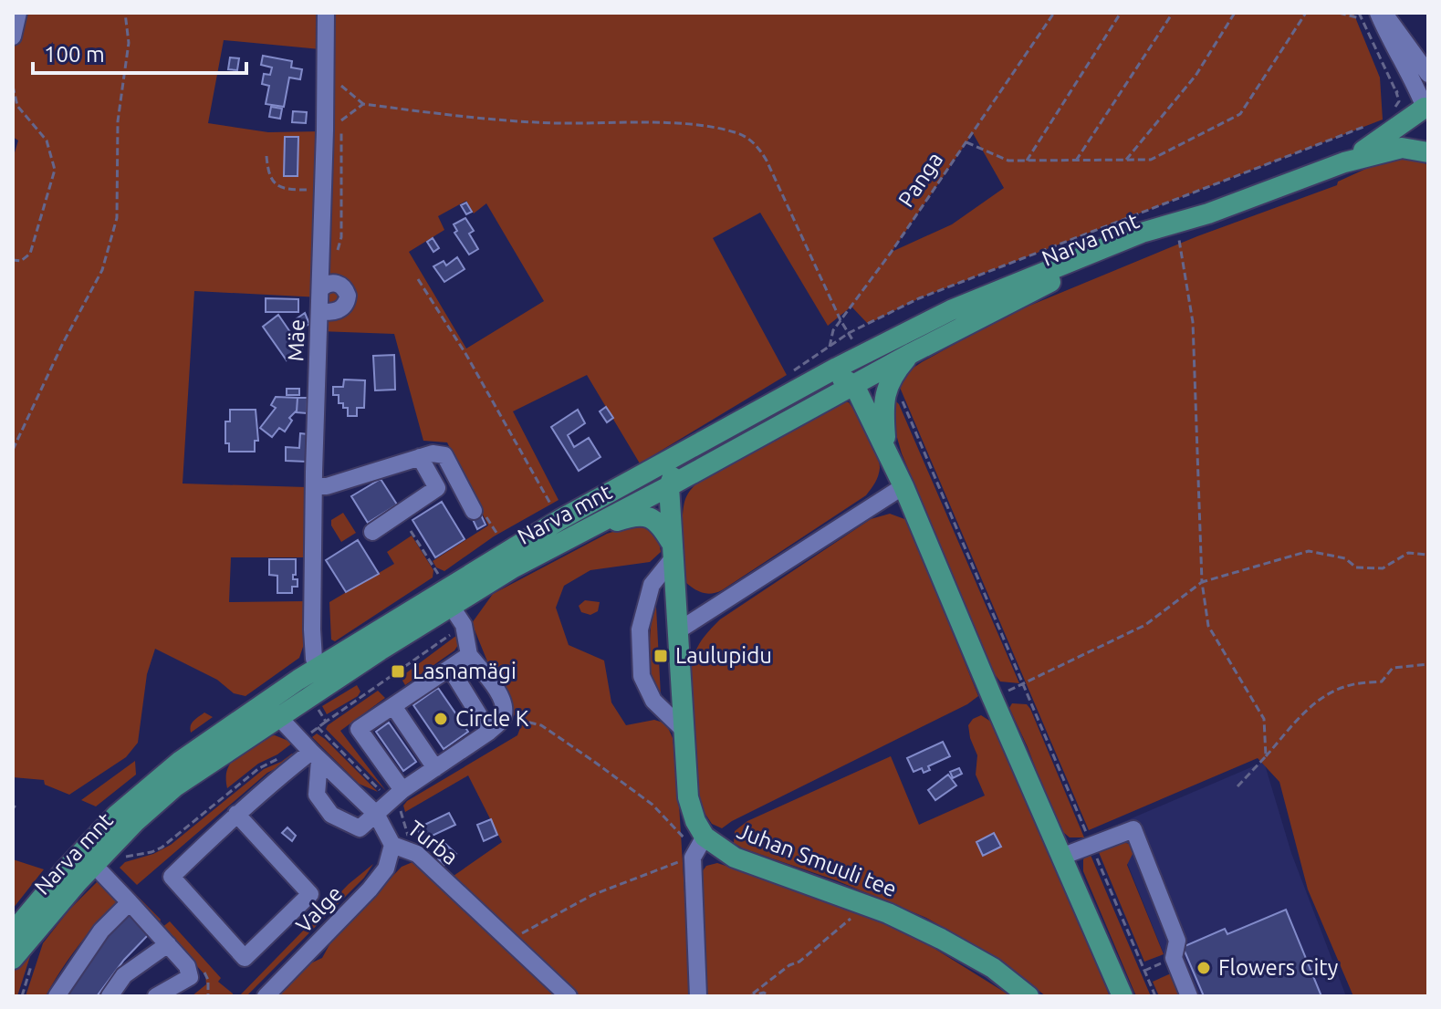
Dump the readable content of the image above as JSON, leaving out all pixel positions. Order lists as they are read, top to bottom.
{
  "streets": {
    "main road": ["Narva mnt", "Juhan Smuuli tee"],
    "street": ["Mäe", "Turba", "Valge"],
    "path": ["Panga"]
  },
  "crossings": [
    ["Panga", "Narva mnt"],
    ["Narva mnt", "Mäe"],
    ["Narva mnt", "Turba"],
    ["Narva mnt", "Juhan Smuuli tee"],
    ["Turba", "Valge"]
  ],
  "places": {
    "transit": ["Laulupidu", "Lasnamägi"],
    "other": ["Circle K", "Flowers City"]
  },
  "scale_bar": "100 m"
}
